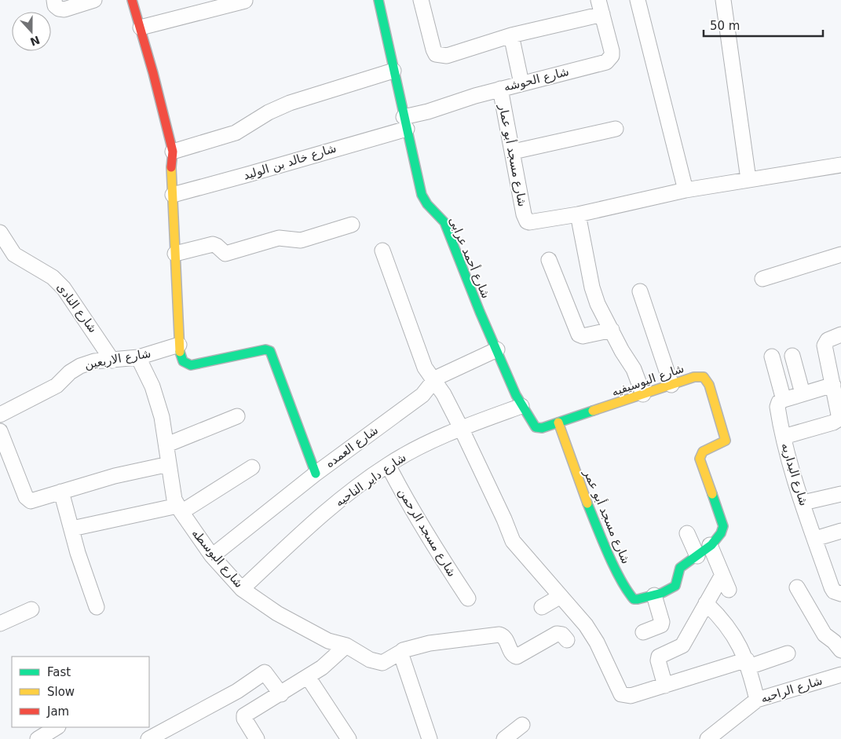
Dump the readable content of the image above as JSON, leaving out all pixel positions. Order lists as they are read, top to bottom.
{
  "streets": {
    "street": [
      "شارع الحوشه",
      "شارع مسجد أبو عمار",
      "شارع خالد بن الوليد",
      "شارع أحمد عرابى",
      "شارع النادى",
      "شارع الاربعين",
      "شارع اليوسيفيه",
      "شارع العمده",
      "شارع البداريه",
      "شارع داير الناحيه",
      "شارع مسجد أبو عمر",
      "شارع مسجد الرحمن",
      "شارع البوسطه",
      "شارع الراحيه"
    ]
  },
  "crossings": [
    ["شارع الحوشه", "شارع مسجد أبو عمار"],
    ["شارع الحوشه", "شارع خالد بن الوليد"],
    ["شارع الحوشه", "شارع أحمد عرابى"],
    ["شارع خالد بن الوليد", "شارع أحمد عرابى"],
    ["شارع أحمد عرابى", "شارع اليوسيفيه"],
    ["شارع أحمد عرابى", "شارع العمده"],
    ["شارع أحمد عرابى", "شارع داير الناحيه"],
    ["شارع النادى", "شارع الاربعين"],
    ["شارع الاربعين", "شارع البوسطه"],
    ["شارع اليوسيفيه", "شارع مسجد أبو عمر"],
    ["شارع العمده", "شارع البوسطه"],
    ["شارع داير الناحيه", "شارع مسجد الرحمن"],
    ["شارع داير الناحيه", "شارع البوسطه"]
  ],
  "legend": ["Fast", "Slow", "Jam"],
  "scale_bar": "50 m",
  "north": "bottom"
}
